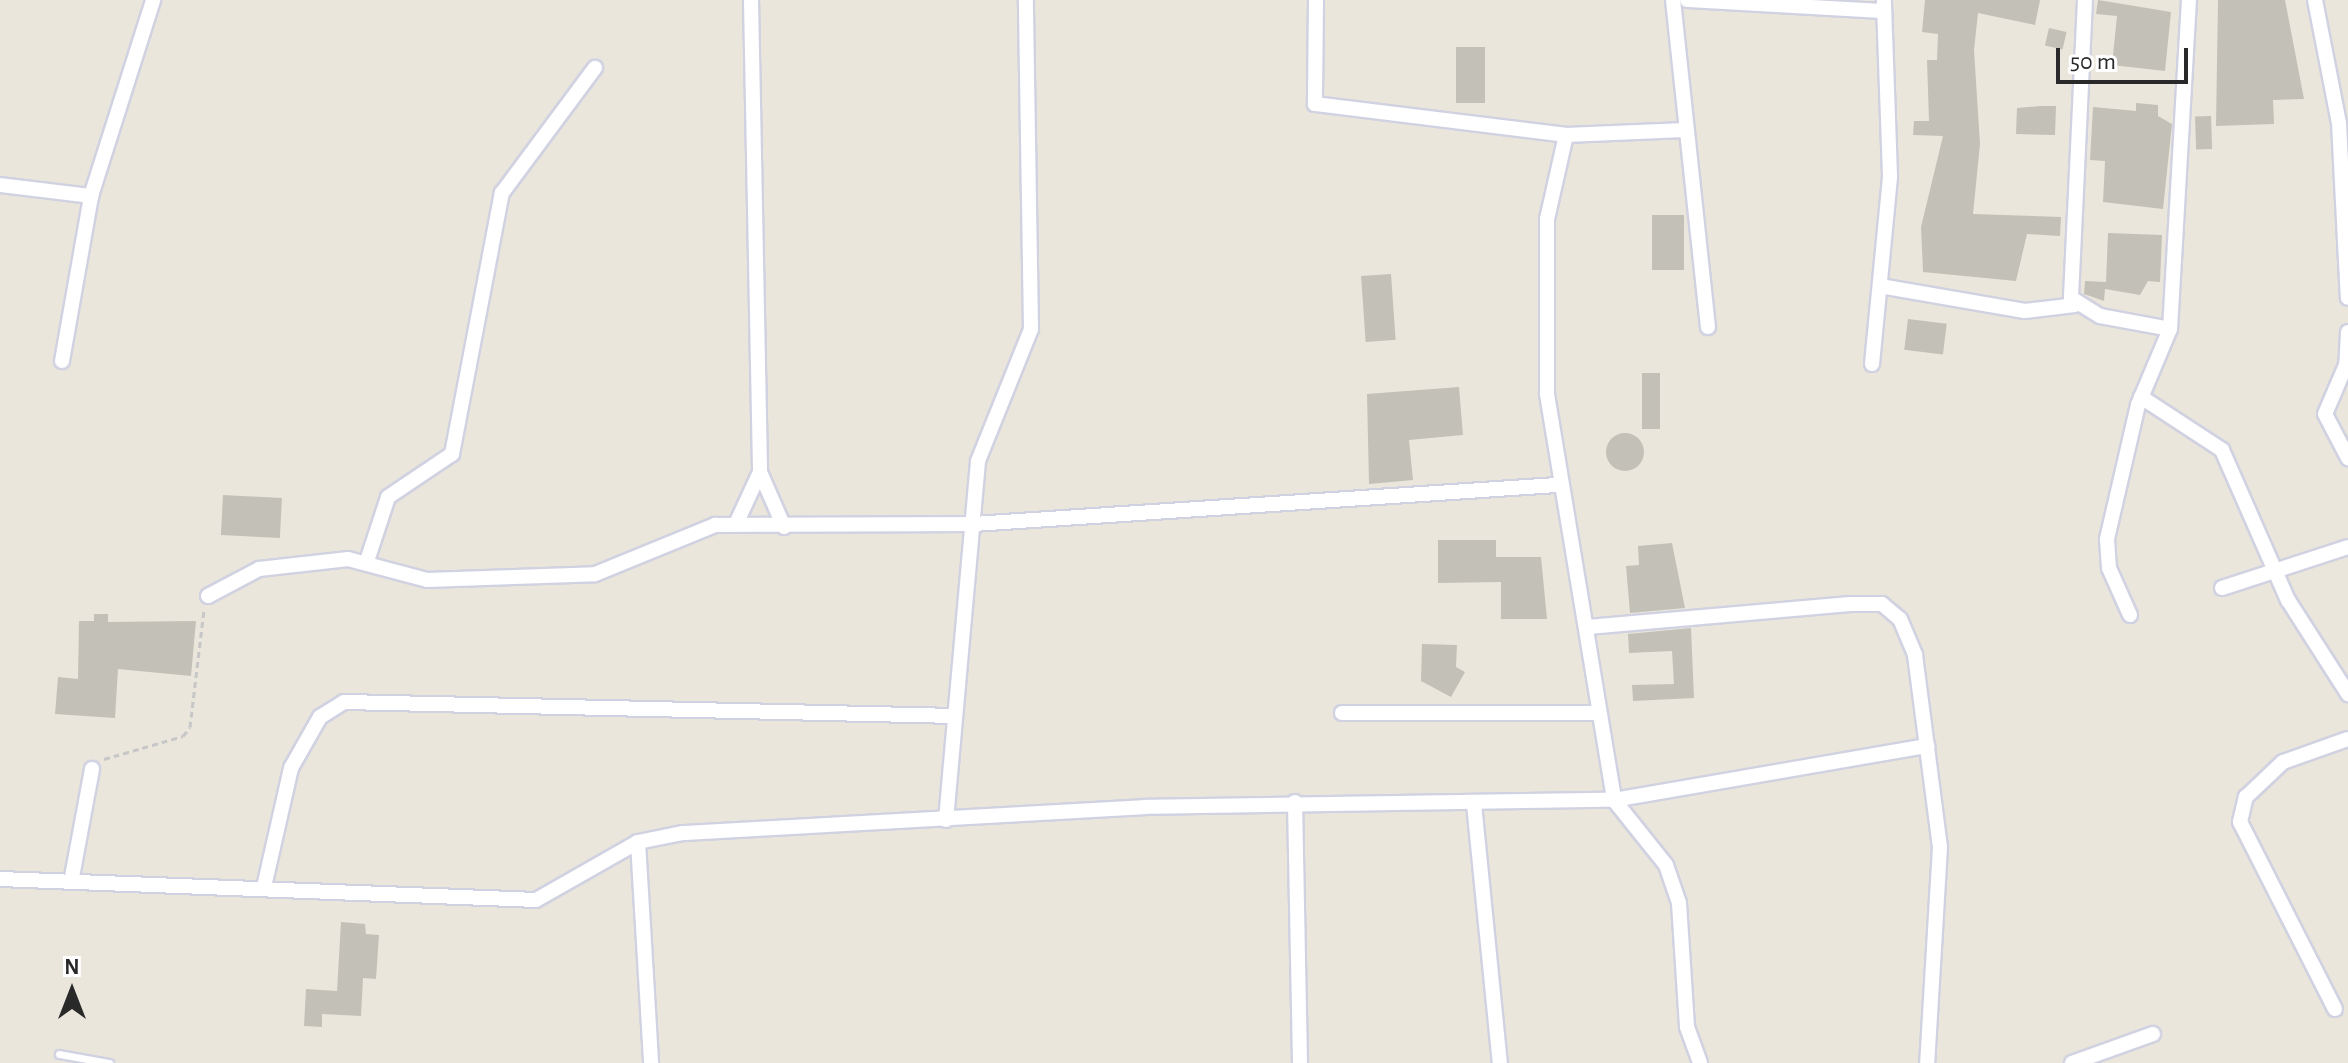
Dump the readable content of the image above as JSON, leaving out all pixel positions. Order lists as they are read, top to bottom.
{
  "scale_bar": "50 m",
  "north": "top"
}
